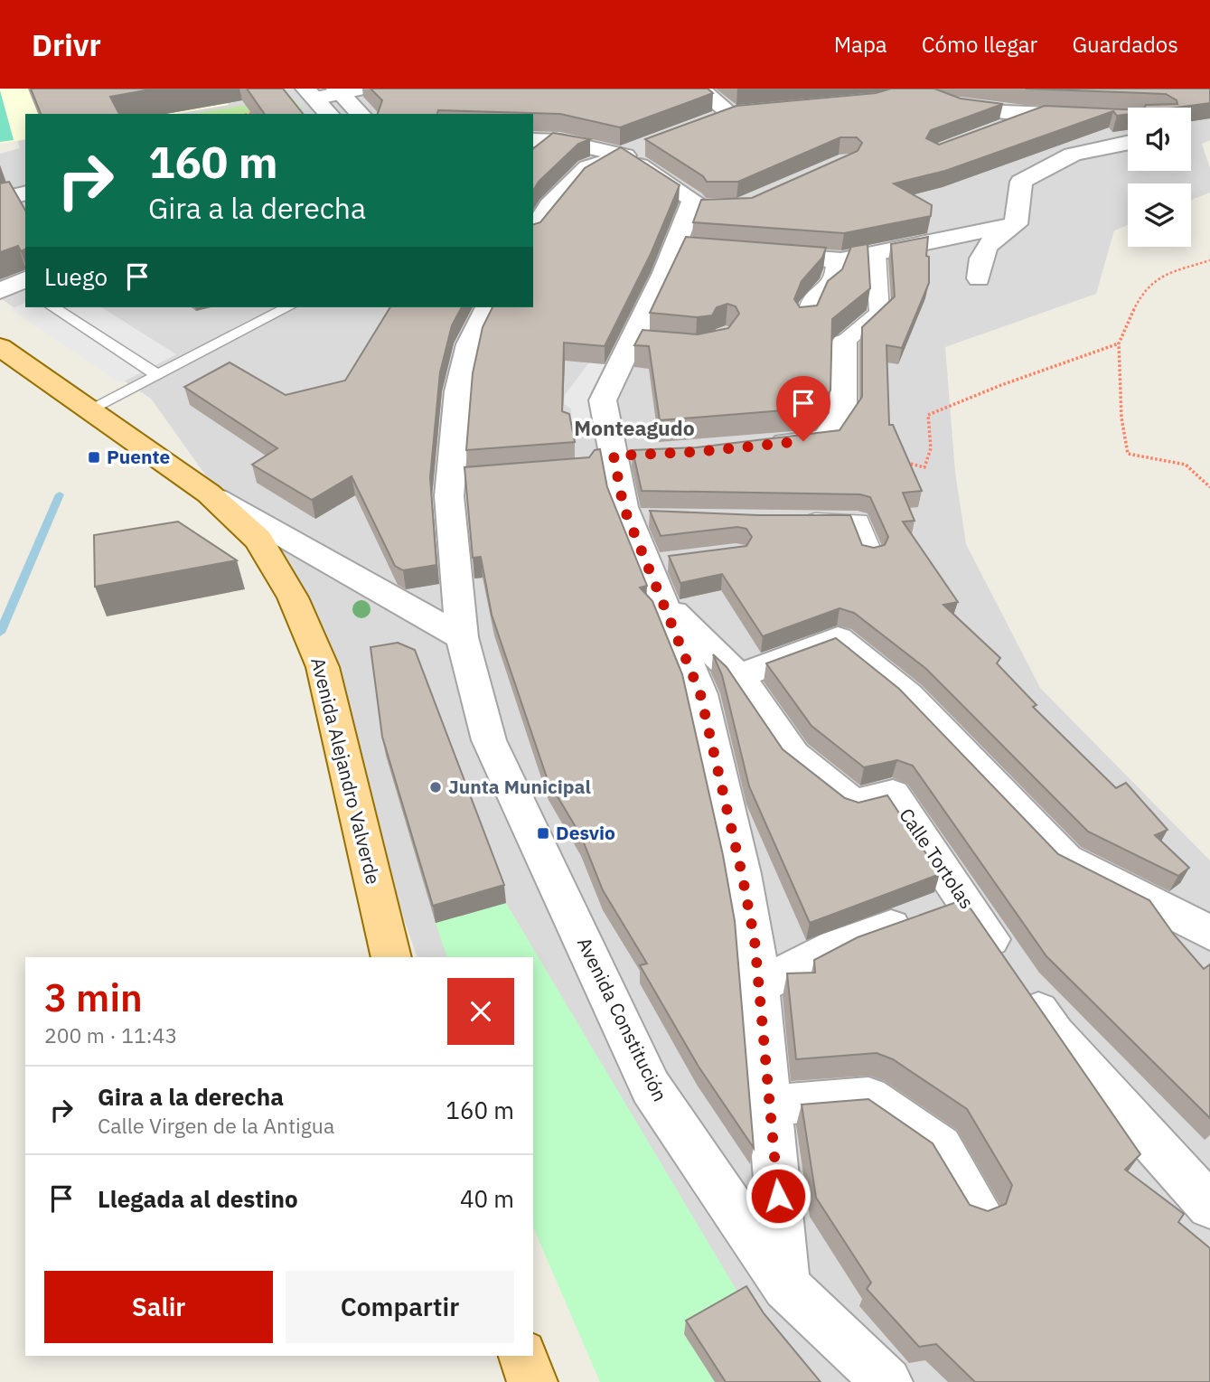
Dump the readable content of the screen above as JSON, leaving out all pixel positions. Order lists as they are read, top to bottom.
{
  "streets": {
    "main road": ["Avenida Alejandro Valverde"],
    "street": ["Calle Tortolas", "Avenida Constitución"]
  },
  "districts": ["Monteagudo"],
  "places": {
    "transit": ["Puente", "Desvio"],
    "other": ["Junta Municipal"]
  },
  "page": {
    "header": "Drivr",
    "nav": ["Mapa", "Cómo llegar", "Guardados"],
    "turn": ["160 m", "Gira a la derecha"],
    "then": "Luego",
    "heading": ["3 min", "200 m · 11:43"],
    "list": [
      {
        "name": "Gira a la derecha",
        "note": "Calle Virgen de la Antigua",
        "value": "160 m"
      },
      {
        "name": "Llegada al destino",
        "value": "40 m"
      }
    ],
    "buttons": ["Salir", "Compartir"]
  }
}
